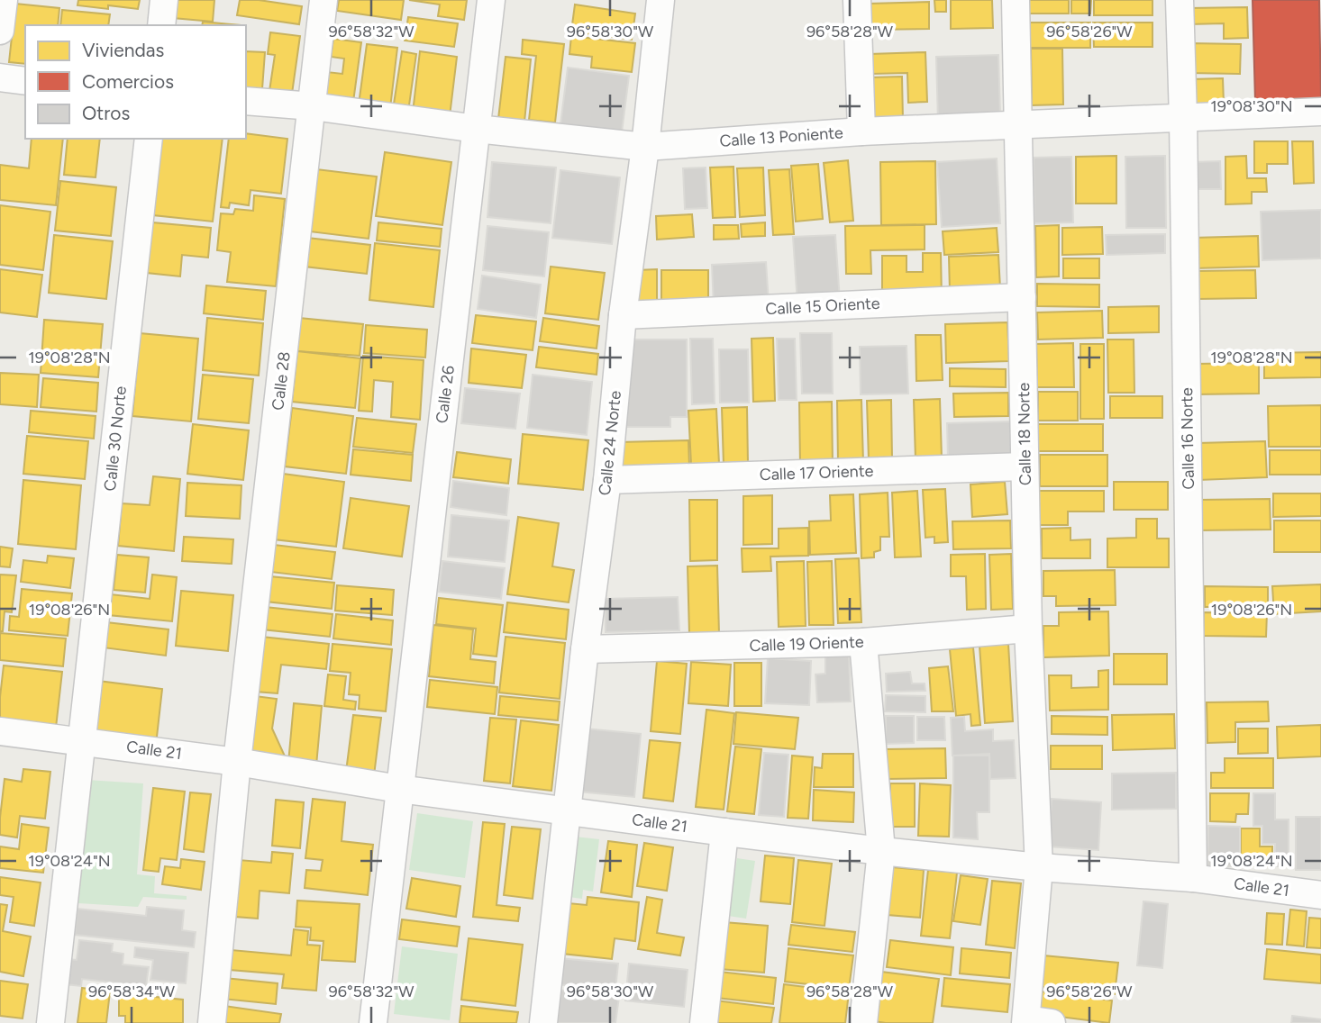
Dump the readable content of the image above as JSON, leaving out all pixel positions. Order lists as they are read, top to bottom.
{
  "streets": {
    "street": [
      "Calle 13 Poniente",
      "Calle 15 Oriente",
      "Calle 28",
      "Calle 26",
      "Calle 18 Norte",
      "Calle 30 Norte",
      "Calle 16 Norte",
      "Calle 24 Norte",
      "Calle 17 Oriente",
      "Calle 19 Oriente",
      "Calle 21"
    ]
  },
  "crossings": [
    ["Calle 13 Poniente", "Calle 28"],
    ["Calle 13 Poniente", "Calle 26"],
    ["Calle 13 Poniente", "Calle 18 Norte"],
    ["Calle 13 Poniente", "Calle 16 Norte"],
    ["Calle 13 Poniente", "Calle 24 Norte"],
    ["Calle 15 Oriente", "Calle 18 Norte"],
    ["Calle 15 Oriente", "Calle 24 Norte"],
    ["Calle 28", "Calle 21"],
    ["Calle 26", "Calle 21"],
    ["Calle 18 Norte", "Calle 17 Oriente"],
    ["Calle 18 Norte", "Calle 19 Oriente"],
    ["Calle 18 Norte", "Calle 21"],
    ["Calle 30 Norte", "Calle 21"],
    ["Calle 16 Norte", "Calle 21"],
    ["Calle 24 Norte", "Calle 17 Oriente"],
    ["Calle 24 Norte", "Calle 19 Oriente"],
    ["Calle 24 Norte", "Calle 21"]
  ],
  "legend": ["Viviendas", "Comercios", "Otros"],
  "coordinates": [
    "96°58'32\"W",
    "96°58'30\"W",
    "96°58'28\"W",
    "96°58'26\"W",
    "19°08'30\"N",
    "19°08'28\"N",
    "19°08'26\"N",
    "19°08'24\"N",
    "96°58'34\"W"
  ]
}
